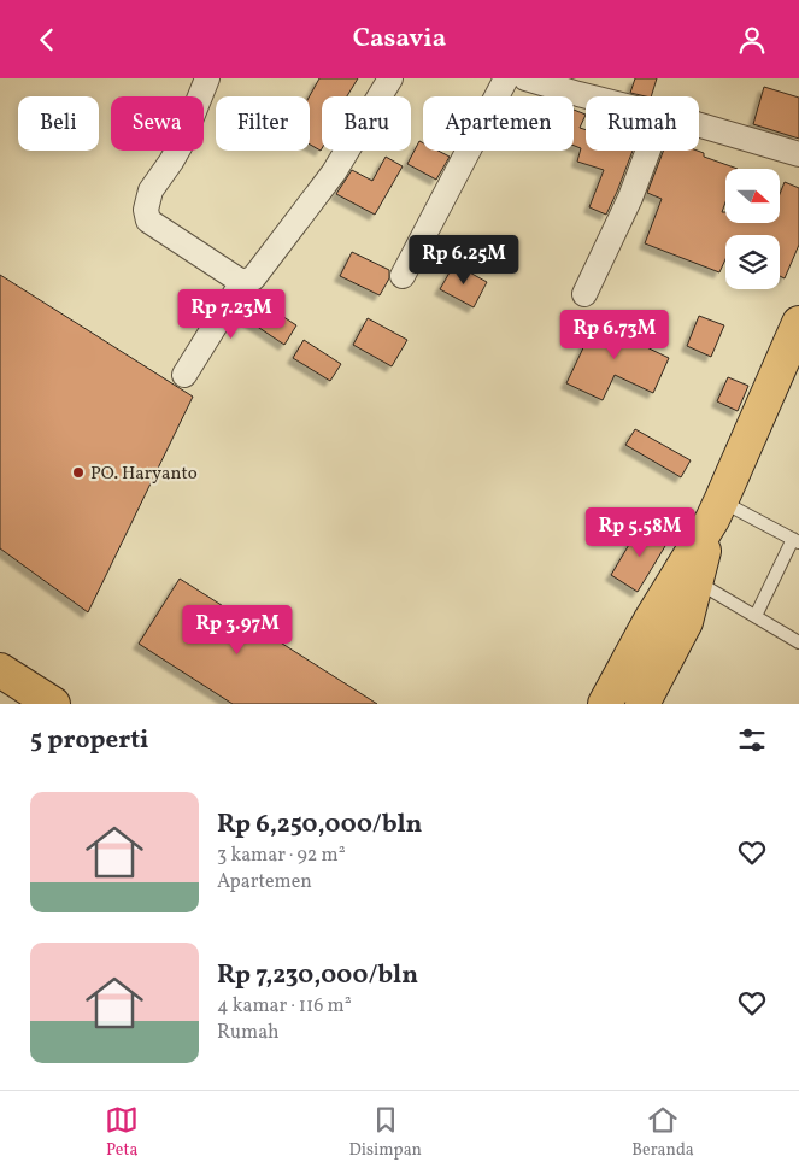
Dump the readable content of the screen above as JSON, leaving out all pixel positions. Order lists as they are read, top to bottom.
{
  "places": ["PO. Haryanto"],
  "north": "right",
  "page": {
    "header": "Casavia",
    "chip": [
      "Beli",
      "Sewa",
      "Filter",
      "Baru",
      "Apartemen",
      "Rumah"
    ],
    "price": [
      "Rp 6.25M",
      "Rp 7.23M",
      "Rp 6.73M",
      "Rp 5.58M",
      "Rp 3.97M"
    ],
    "heading": "5 properti",
    "list": [
      {
        "name": "Rp 6,250,000/bln",
        "note": "3 kamar · 92 m² · Apartemen"
      },
      {
        "name": "Rp 7,230,000/bln",
        "note": "4 kamar · 116 m² · Rumah"
      }
    ],
    "tabs": ["Peta", "Disimpan", "Beranda"]
  }
}
